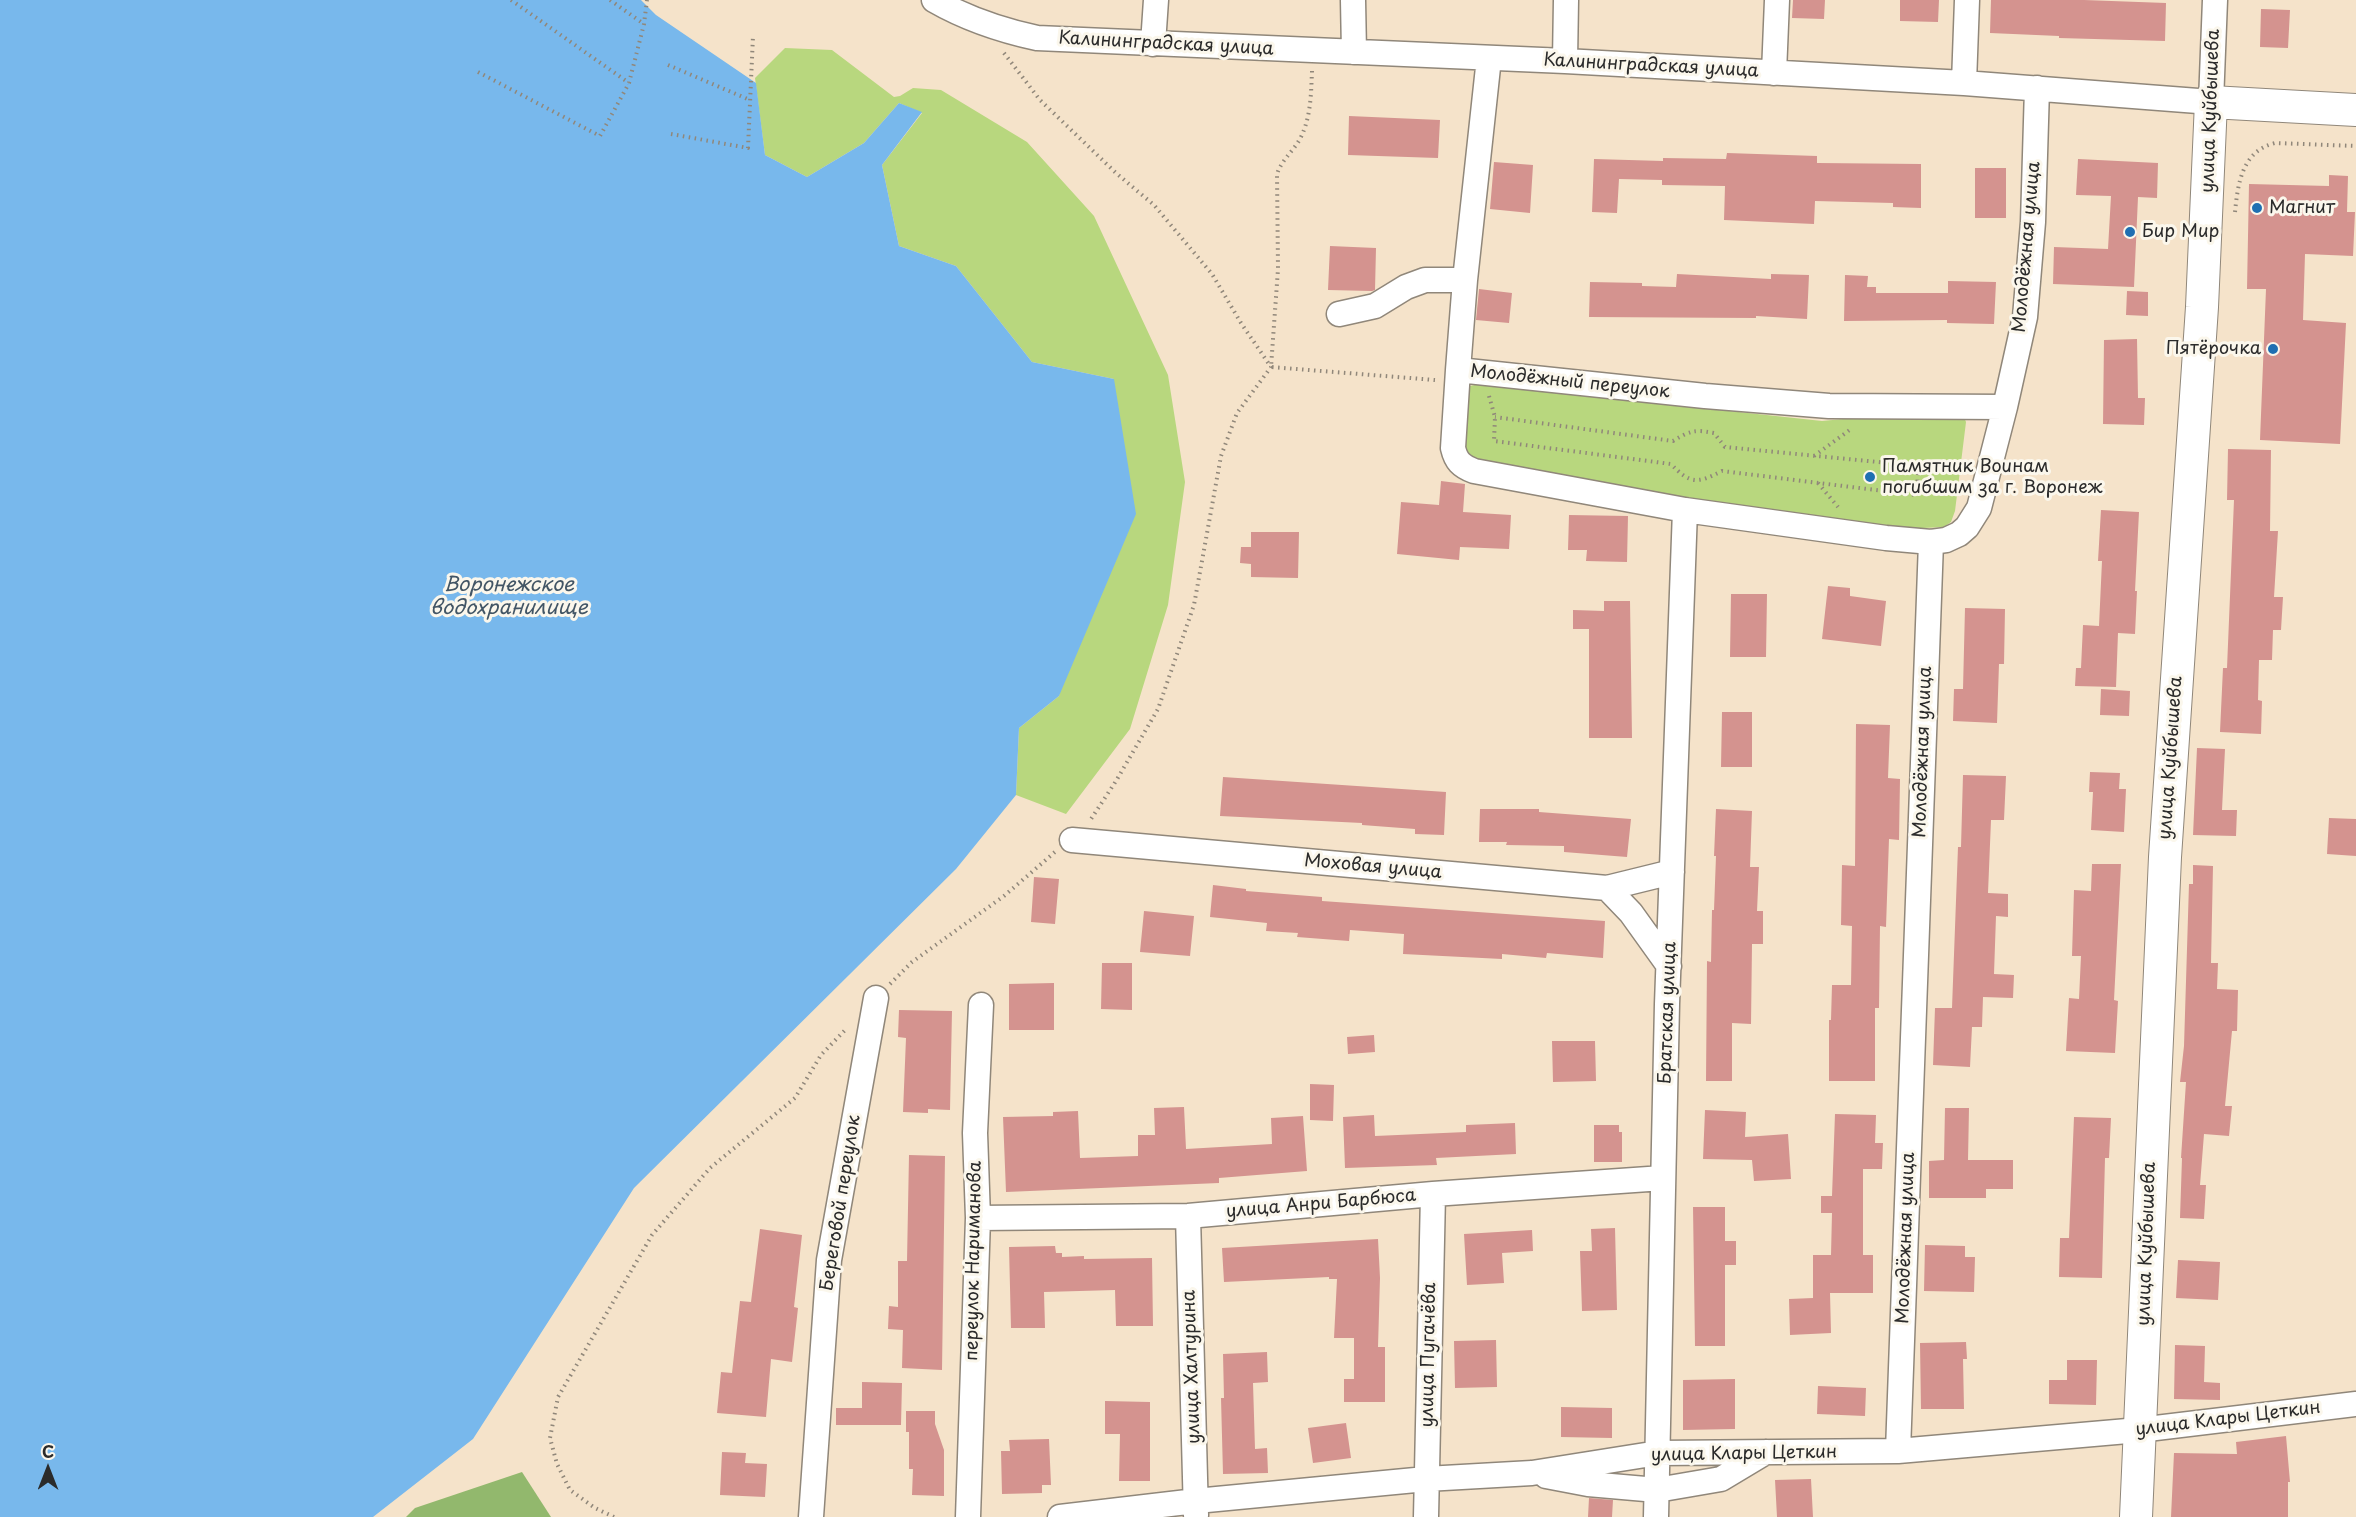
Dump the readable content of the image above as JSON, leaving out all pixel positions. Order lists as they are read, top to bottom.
{
  "streets": {
    "main road": ["Калининградская улица", "улица Куйбышева"],
    "street": [
      "Молодёжная улица",
      "Молодёжный переулок",
      "Моховая улица",
      "Братская улица",
      "Береговой переулок",
      "улица Анри Барбюса",
      "переулок Нариманова",
      "улица Пугачёва",
      "улица Халтурина",
      "улица Клары Цеткин"
    ]
  },
  "crossings": [
    ["Калининградская улица", "улица Куйбышева"],
    ["Калининградская улица", "Молодёжная улица"],
    ["улица Куйбышева", "улица Клары Цеткин"],
    ["Молодёжная улица", "Молодёжный переулок"],
    ["Молодёжная улица", "улица Клары Цеткин"],
    ["Молодёжный переулок", "Братская улица"],
    ["Моховая улица", "Братская улица"],
    ["Братская улица", "улица Анри Барбюса"],
    ["Братская улица", "улица Клары Цеткин"],
    ["улица Анри Барбюса", "переулок Нариманова"],
    ["улица Анри Барбюса", "улица Пугачёва"],
    ["улица Анри Барбюса", "улица Халтурина"],
    ["улица Пугачёва", "улица Клары Цеткин"],
    ["улица Халтурина", "улица Клары Цеткин"]
  ],
  "water": ["Воронежское водохранилище"],
  "places": [
    "Магнит",
    "Бир Мир",
    "Пятёрочка",
    "Памятник Воинам погибшим за г. Воронеж"
  ],
  "north": "top"
}
